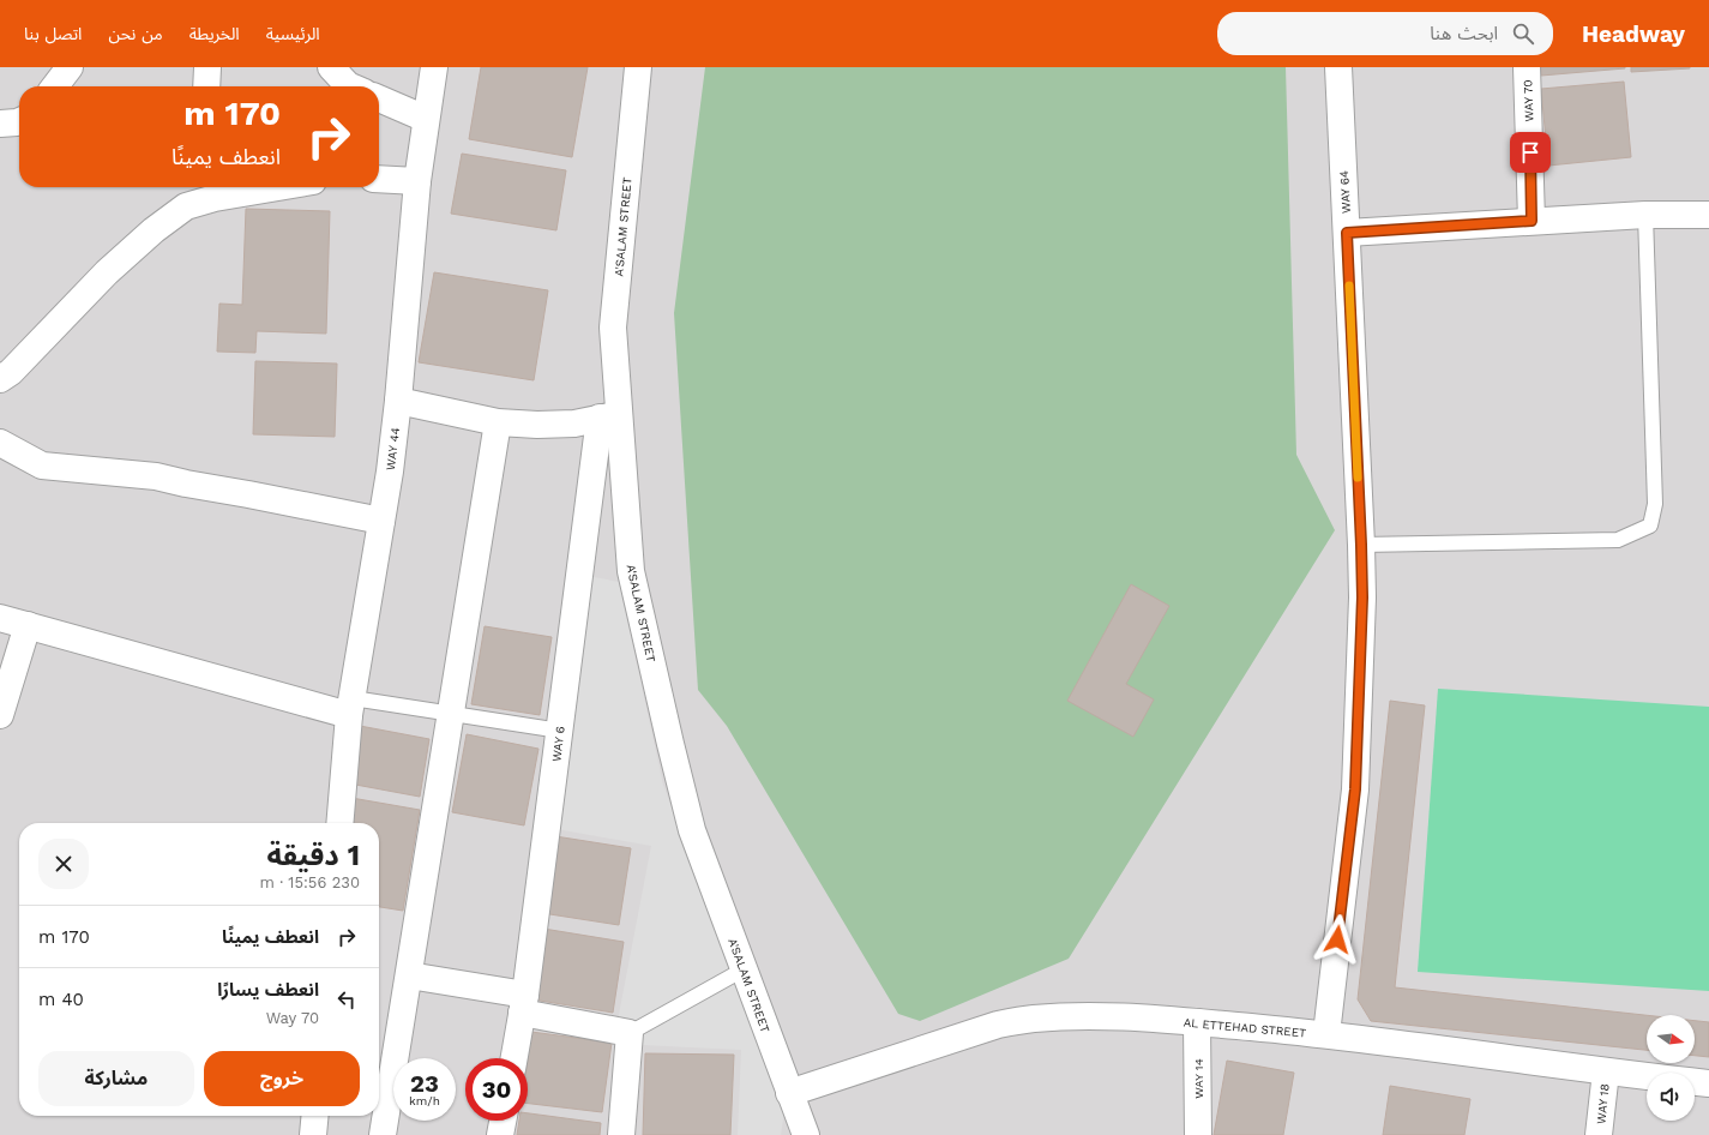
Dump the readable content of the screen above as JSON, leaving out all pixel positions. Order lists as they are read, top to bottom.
{
  "streets": {
    "street": [
      "WAY 70",
      "WAY 64",
      "A'SALAM STREET",
      "WAY 44",
      "WAY 6",
      "AL ETTEHAD STREET",
      "WAY 14",
      "WAY 18"
    ]
  },
  "crossings": [
    ["WAY 64", "AL ETTEHAD STREET"],
    ["A'SALAM STREET", "WAY 6"],
    ["A'SALAM STREET", "AL ETTEHAD STREET"],
    ["AL ETTEHAD STREET", "WAY 14"],
    ["AL ETTEHAD STREET", "WAY 18"]
  ],
  "north": "right",
  "page": {
    "header": "Headway",
    "search": "ابحث هنا",
    "nav": [
      "الرئيسية",
      "الخريطة",
      "من نحن",
      "اتصل بنا"
    ],
    "turn": ["170 m", "انعطف يمينًا"],
    "heading": ["1 دقيقة", "230 m · 15:56"],
    "list": [
      {
        "name": "انعطف يمينًا",
        "value": "170 m"
      },
      {
        "name": "انعطف يسارًا",
        "note": "Way 70",
        "value": "40 m"
      }
    ],
    "buttons": ["خروج", "مشاركة"],
    "speed": "23 km/h",
    "limit": "30"
  }
}
